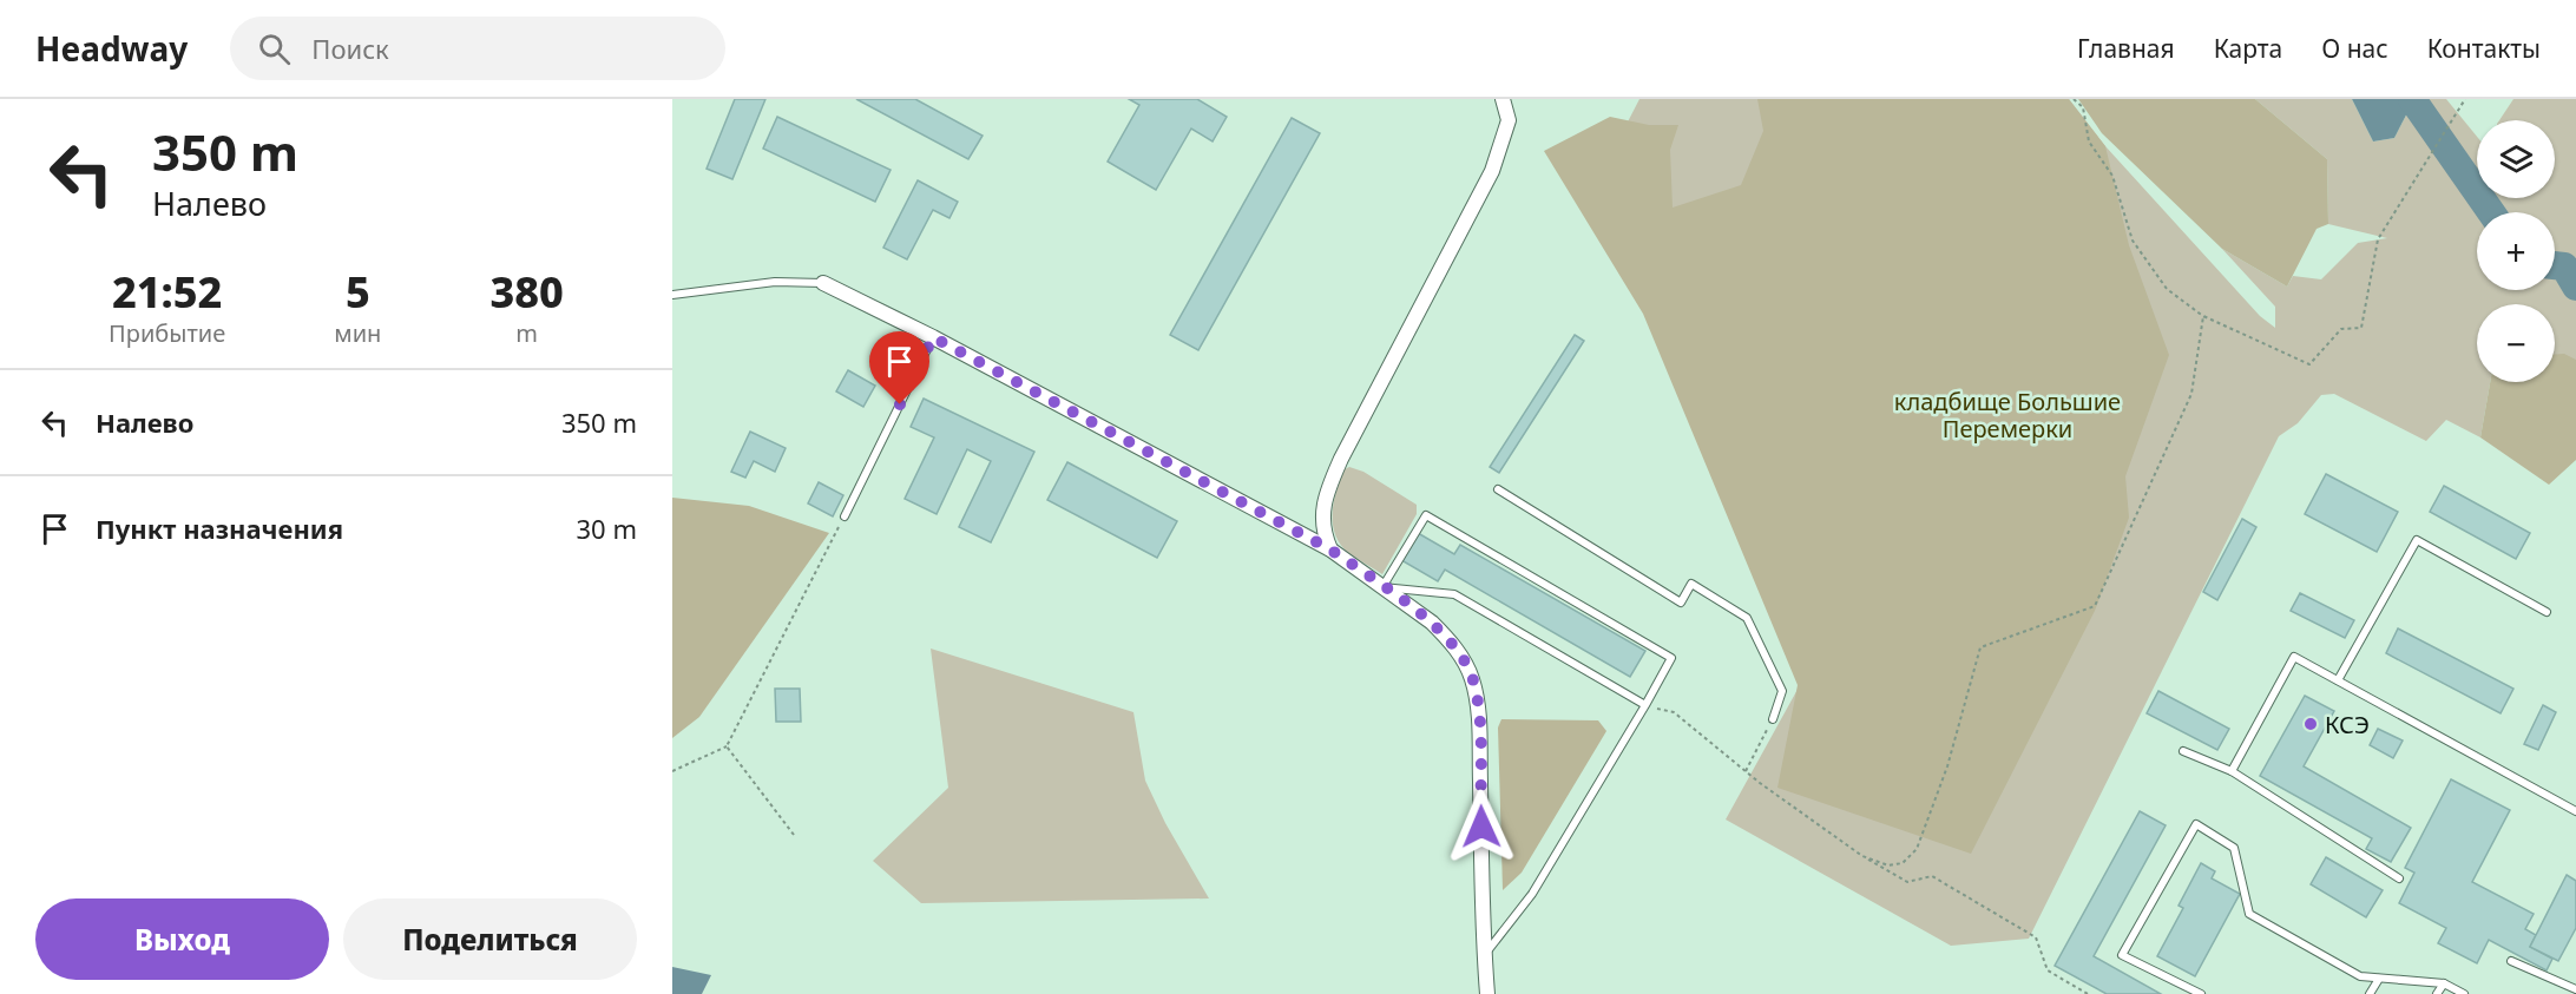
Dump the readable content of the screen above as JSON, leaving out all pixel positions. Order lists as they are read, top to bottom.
{
  "parks": ["кладбище Большие Перемерки"],
  "places": ["КСЭ"],
  "page": {
    "header": "Headway",
    "search": "Поиск",
    "nav": [
      "Главная",
      "Карта",
      "О нас",
      "Контакты"
    ],
    "turn": ["350 m", "Налево"],
    "map_buttons": ["+", "−"],
    "eta": [
      "21:52",
      "Прибытие",
      "5",
      "мин",
      "380",
      "m"
    ],
    "list": [
      {
        "name": "Налево",
        "value": "350 m"
      },
      {
        "name": "Пункт назначения",
        "value": "30 m"
      }
    ],
    "buttons": ["Выход", "Поделиться"]
  }
}
